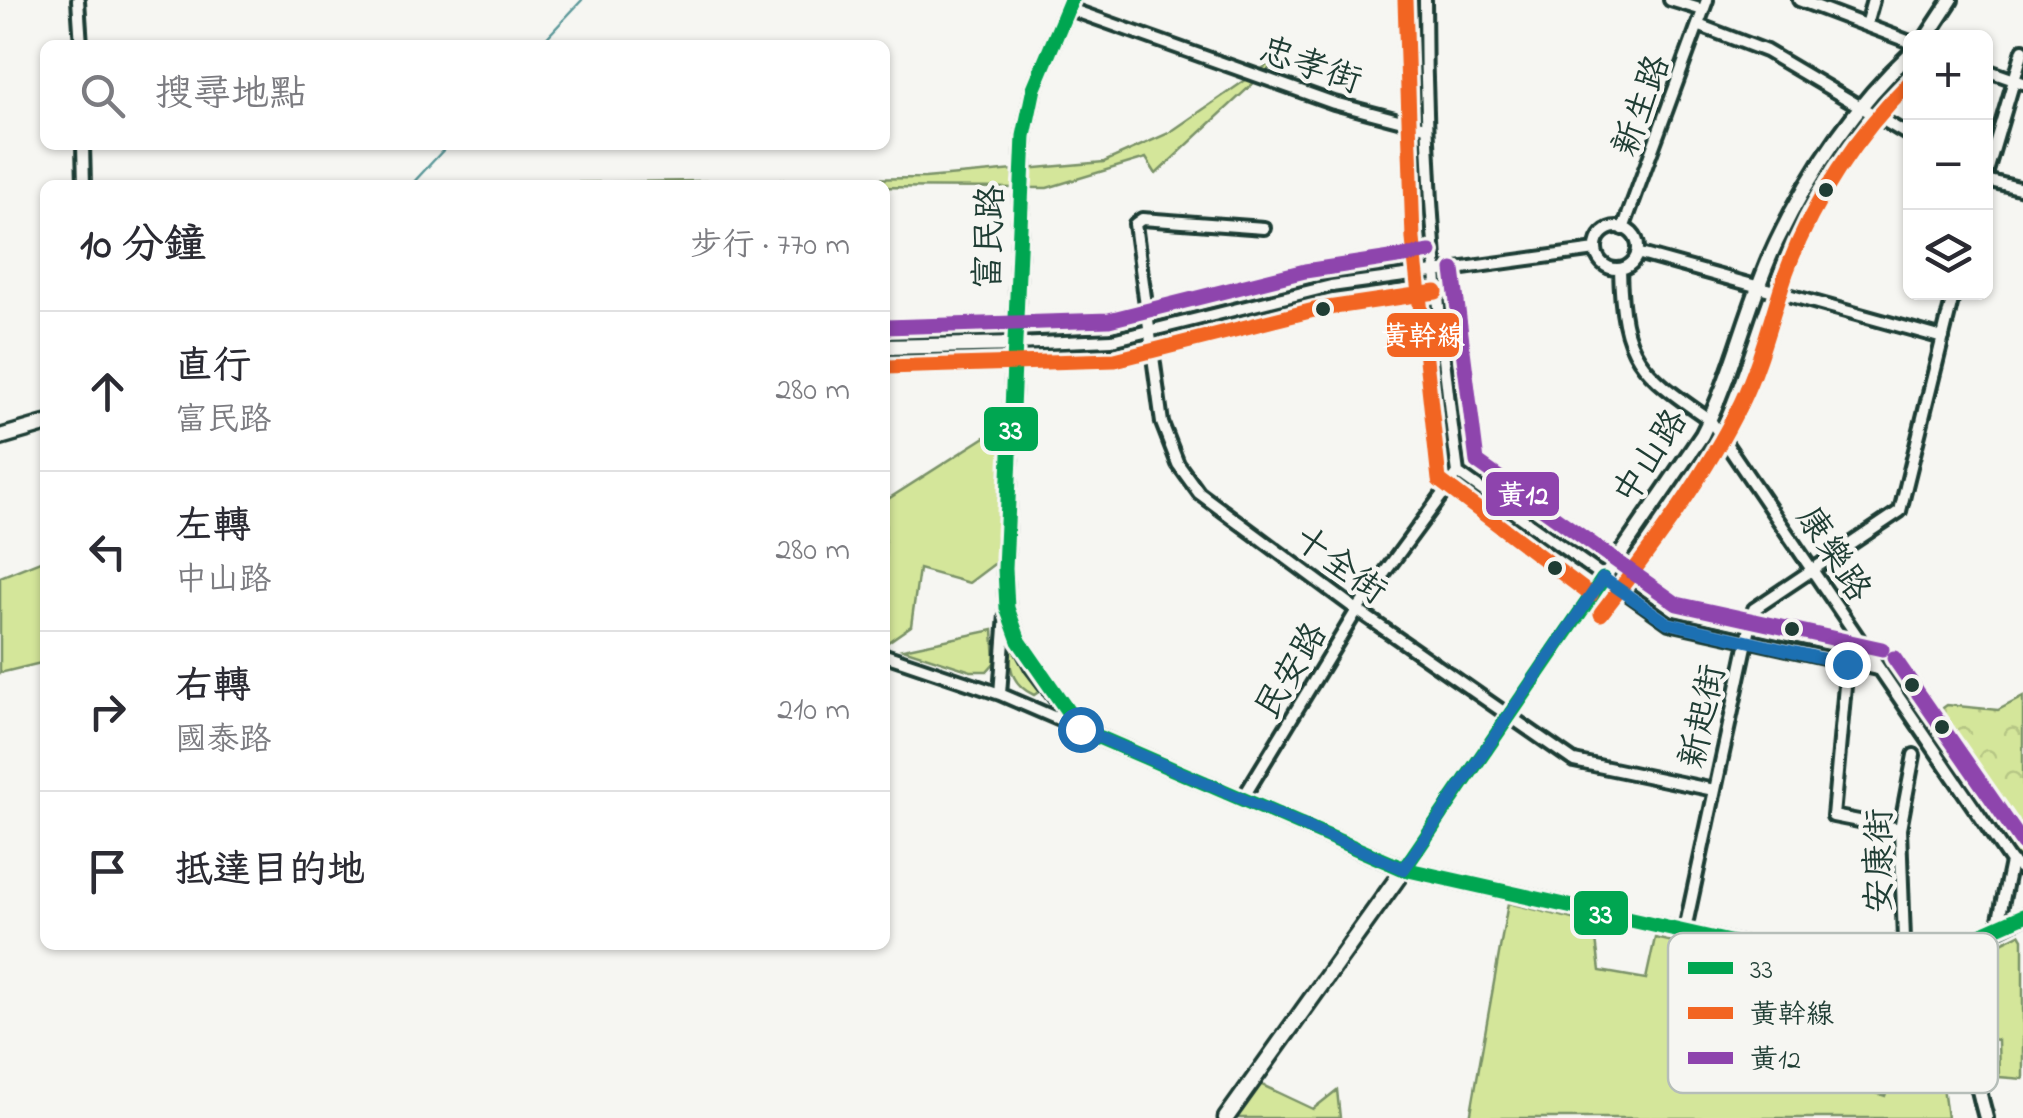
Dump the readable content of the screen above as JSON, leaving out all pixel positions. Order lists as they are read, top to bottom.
{
  "streets": {
    "main road": ["富民路", "中山路"],
    "street": [
      "忠孝街",
      "新生路",
      "康樂路",
      "十全街",
      "民安路",
      "新起街",
      "安康街"
    ]
  },
  "crossings": [
    ["忠孝街", "富民路"],
    ["新生路", "康樂路"],
    ["富民路", "中山路"],
    ["富民路", "民安路"],
    ["中山路", "康樂路"],
    ["中山路", "十全街"],
    ["康樂路", "新起街"],
    ["十全街", "民安路"],
    ["十全街", "新起街"]
  ],
  "lines": ["transit line 33", "transit line 黃幹線", "transit line 黃12"],
  "legend": ["33", "黃幹線", "黃12"],
  "page": {
    "map_buttons": ["+", "−"],
    "search": "搜尋地點",
    "heading": ["10 分鐘", "步行 · 770 m"],
    "list": [
      ["直行", "富民路", "280 m"],
      ["左轉", "中山路", "280 m"],
      ["右轉", "國泰路", "210 m"],
      "抵達目的地"
    ]
  }
}
